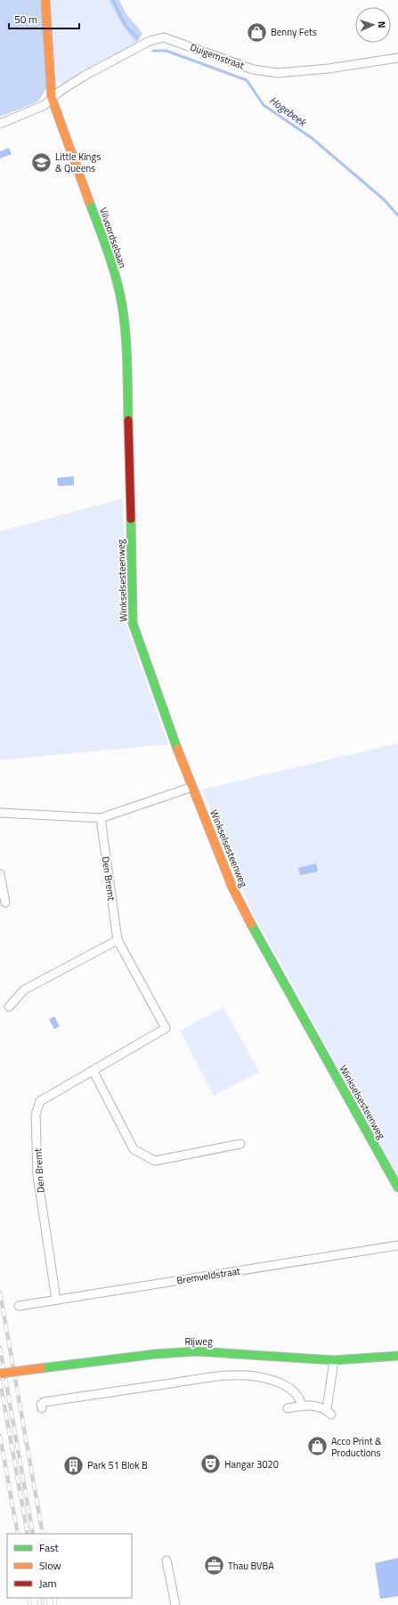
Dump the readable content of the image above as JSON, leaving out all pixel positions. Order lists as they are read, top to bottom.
{
  "streets": {
    "street": [
      "Duigemstraat",
      "Vilvoordsebaan",
      "Winkselsesteenweg",
      "Den Bremt",
      "Bremveldstraat",
      "Rijweg"
    ]
  },
  "crossings": [
    ["Duigemstraat", "Vilvoordsebaan"],
    ["Vilvoordsebaan", "Winkselsesteenweg"],
    ["Den Bremt", "Bremveldstraat"]
  ],
  "water": ["Hogebeek"],
  "places": {
    "shop": ["Benny Fets", "Acco Print & Productions"],
    "school or university": ["Little Kings & Queens"],
    "theatre": ["Hangar 3020"],
    "building": ["Park 51 Blok B"],
    "office": ["Thau BVBA"]
  },
  "legend": ["Fast", "Slow", "Jam"],
  "scale_bar": "50 m",
  "north": "right"
}
